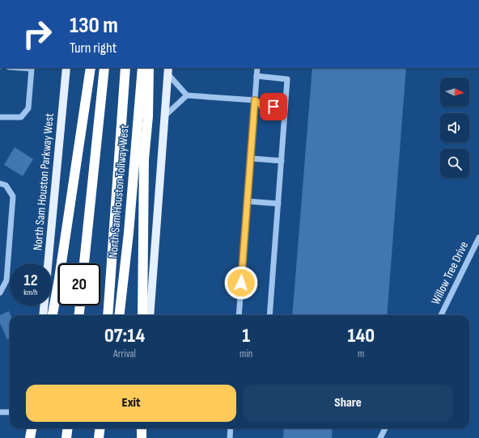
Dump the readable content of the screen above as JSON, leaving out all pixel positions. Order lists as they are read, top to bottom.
{
  "streets": {
    "highway": ["North Sam Houston Tollway West"],
    "main road": ["North Sam Houston Parkway West"],
    "street": ["Willow Tree Drive"]
  },
  "north": "right",
  "page": {
    "turn": ["130 m", "Turn right"],
    "speed": "12 km/h",
    "limit": "20",
    "eta": [
      "07:14",
      "Arrival",
      "1",
      "min",
      "140",
      "m"
    ],
    "buttons": ["Exit", "Share"]
  }
}
